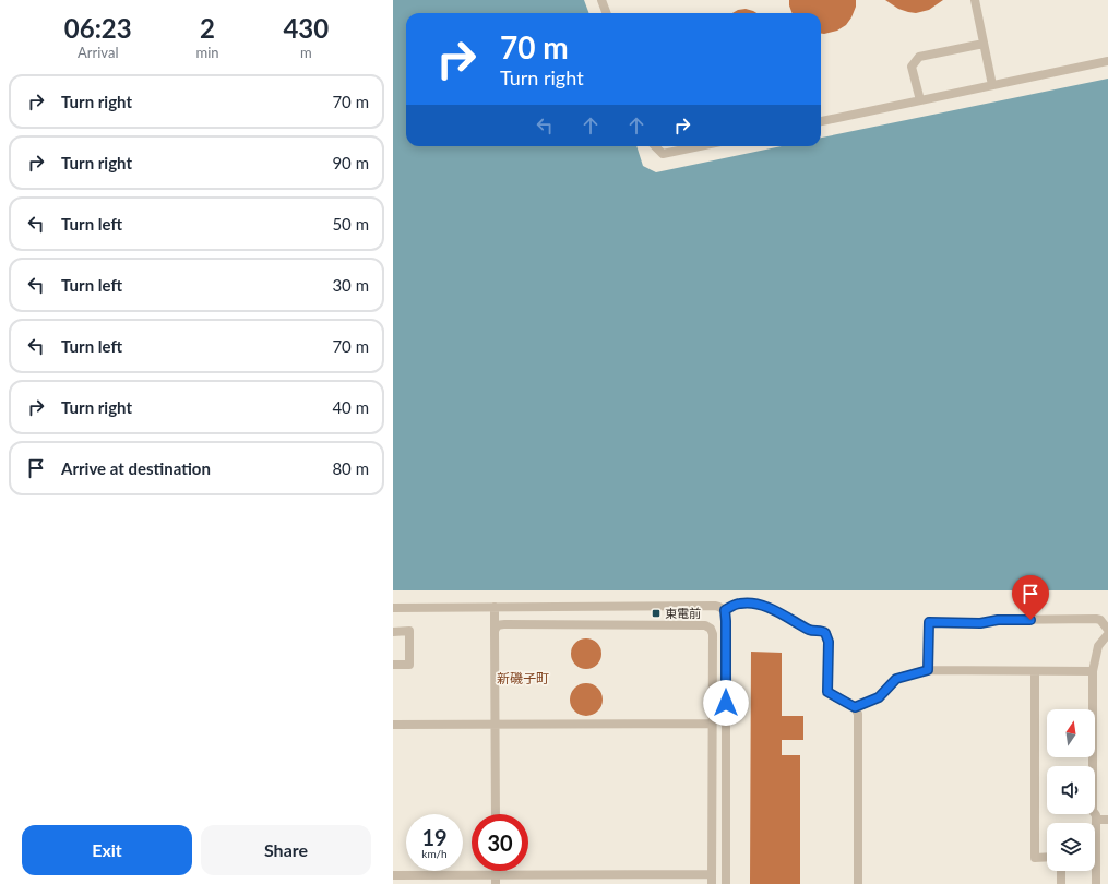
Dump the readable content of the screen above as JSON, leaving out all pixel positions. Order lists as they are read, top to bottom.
{
  "districts": ["新磯子町"],
  "places": {
    "transit": ["東電前"]
  },
  "north": "top",
  "page": {
    "eta": [
      "06:23",
      "Arrival",
      "2",
      "min",
      "430",
      "m"
    ],
    "turn": ["70 m", "Turn right"],
    "list": [
      {
        "name": "Turn right",
        "value": "70 m"
      },
      {
        "name": "Turn right",
        "value": "90 m"
      },
      {
        "name": "Turn left",
        "value": "50 m"
      },
      {
        "name": "Turn left",
        "value": "30 m"
      },
      {
        "name": "Turn left",
        "value": "70 m"
      },
      {
        "name": "Turn right",
        "value": "40 m"
      },
      {
        "name": "Arrive at destination",
        "value": "80 m"
      }
    ],
    "speed": "19 km/h",
    "limit": "30",
    "buttons": ["Exit", "Share"]
  }
}
